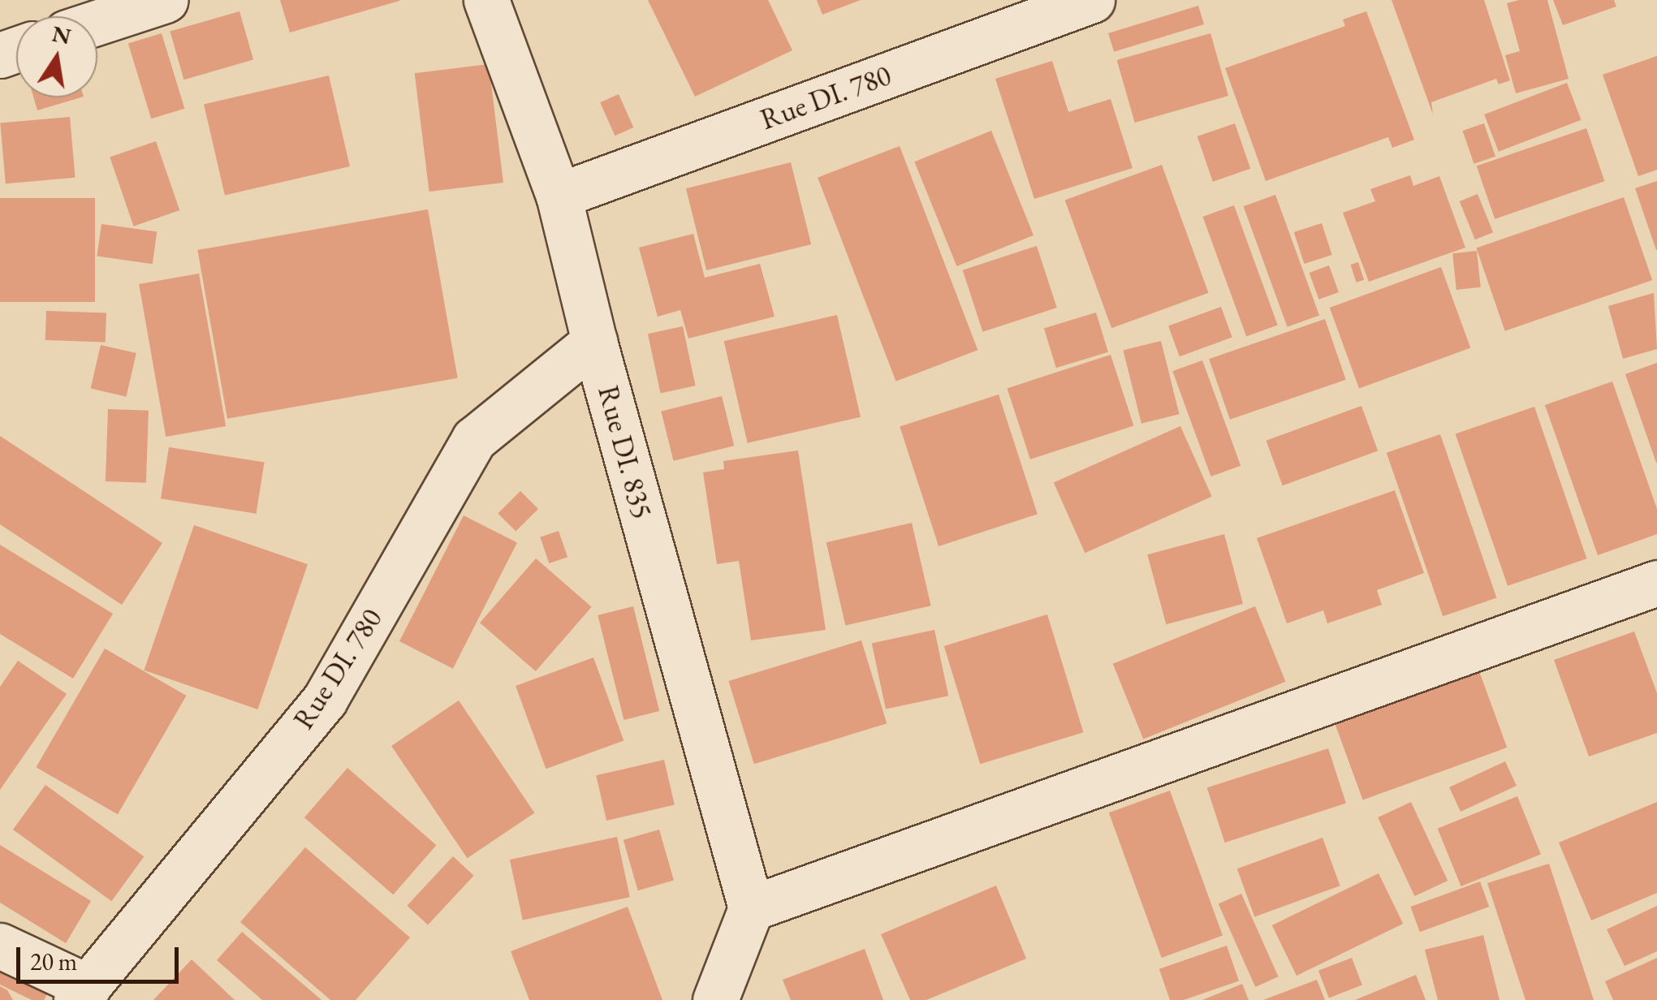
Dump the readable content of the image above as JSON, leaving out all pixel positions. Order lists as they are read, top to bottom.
{
  "streets": {
    "street": ["Rue DI. 780", "Rue DI. 835"]
  },
  "crossings": [
    ["Rue DI. 780", "Rue DI. 835"]
  ],
  "scale_bar": "20 m",
  "north": "top"
}
